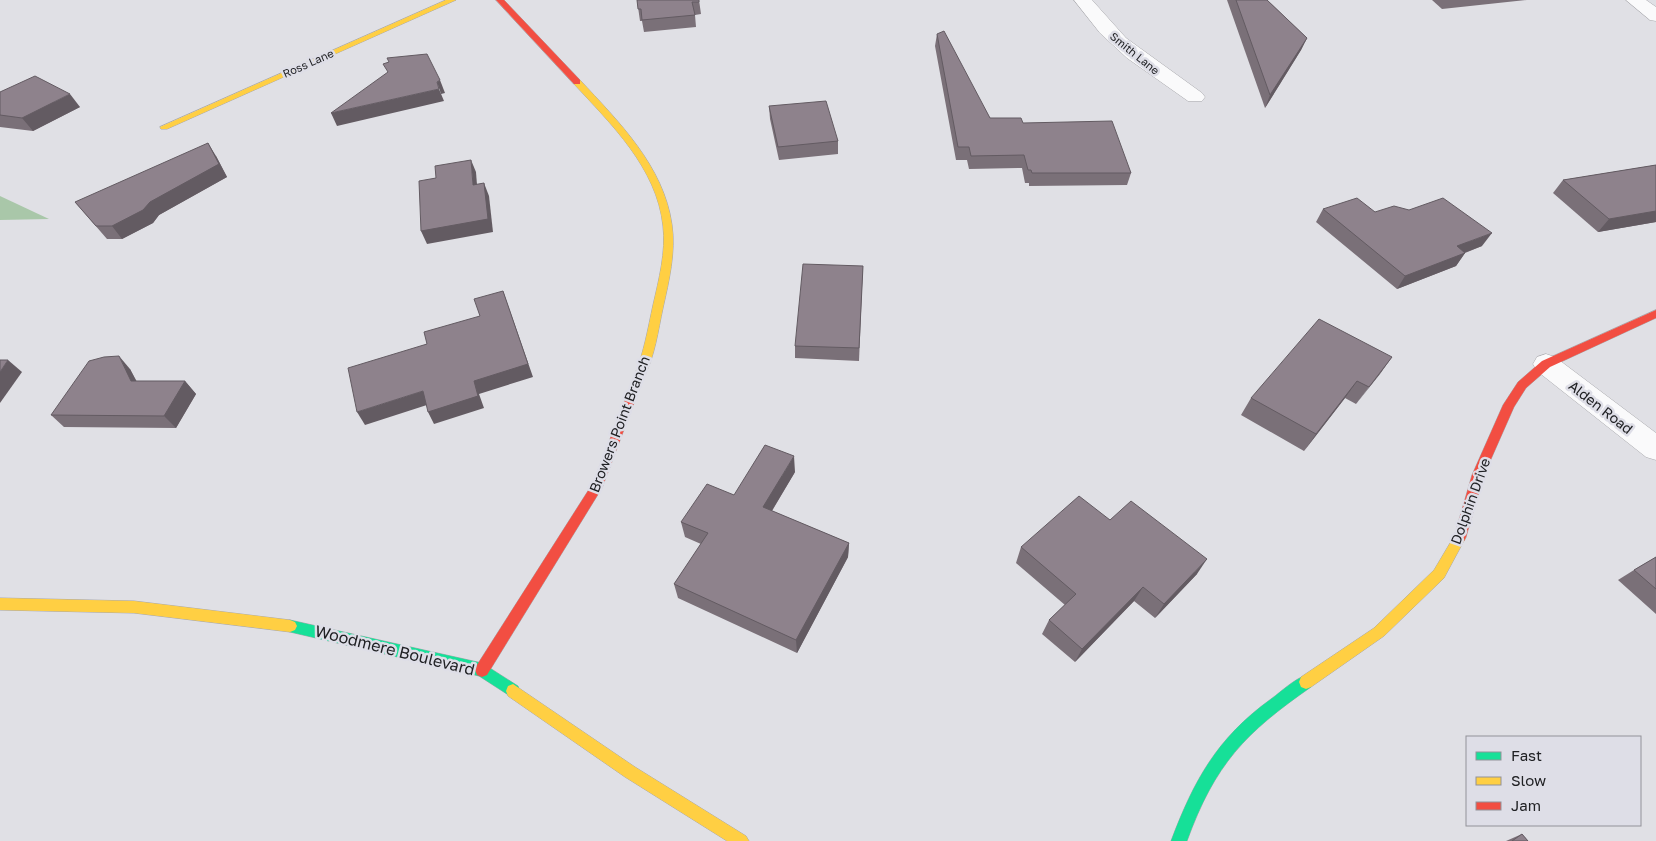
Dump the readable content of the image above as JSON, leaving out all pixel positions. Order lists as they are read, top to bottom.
{
  "streets": {
    "street": [
      "Smith Lane",
      "Ross Lane",
      "Alden Road",
      "Browers Point Branch",
      "Dolphin Drive",
      "Woodmere Boulevard"
    ]
  },
  "crossings": [
    ["Alden Road", "Dolphin Drive"],
    ["Browers Point Branch", "Woodmere Boulevard"]
  ],
  "legend": ["Fast", "Slow", "Jam"]
}
